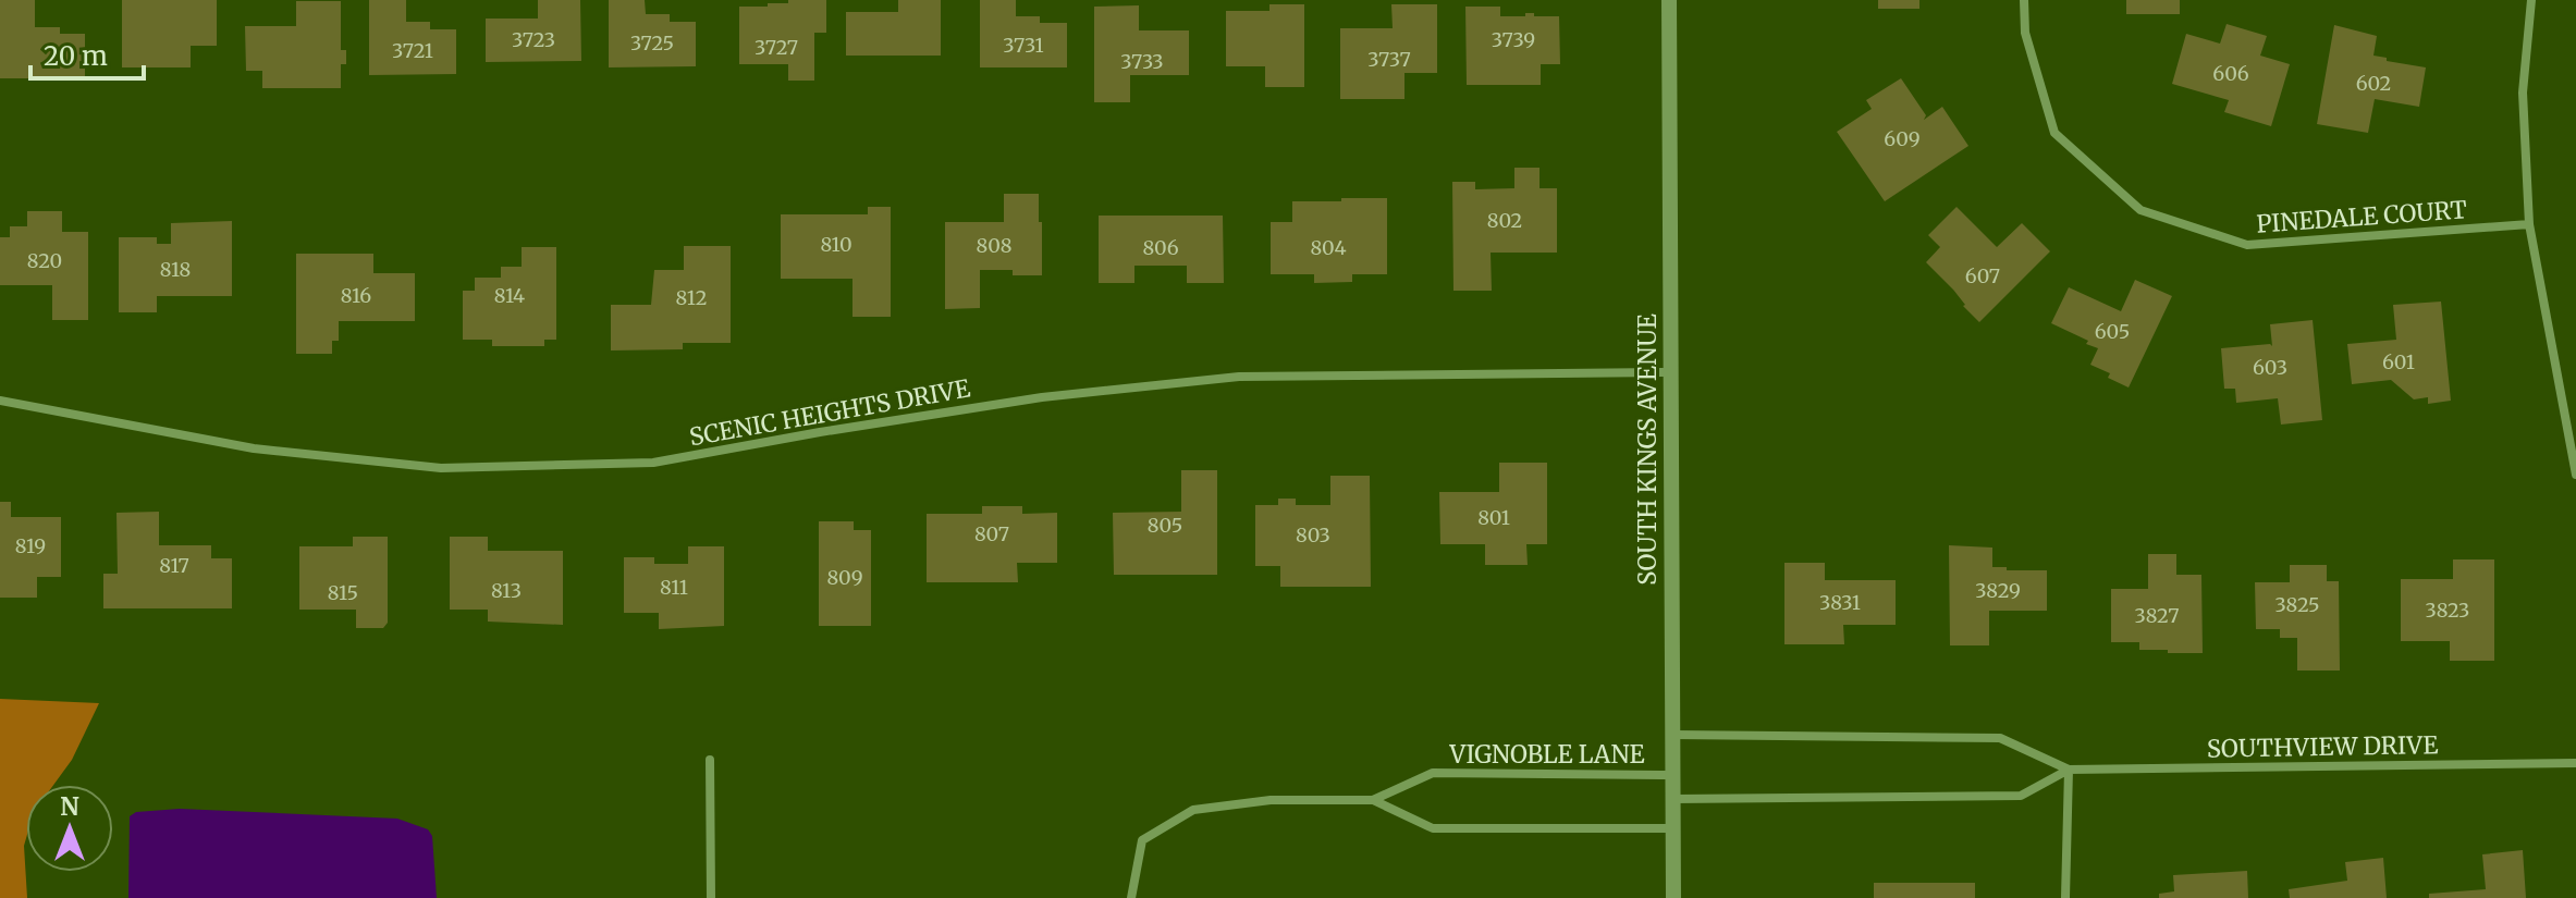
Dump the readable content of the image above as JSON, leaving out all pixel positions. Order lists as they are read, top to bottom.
{
  "streets": {
    "street": [
      "PINEDALE COURT",
      "SCENIC HEIGHTS DRIVE",
      "SOUTH KINGS AVENUE",
      "SOUTHVIEW DRIVE",
      "VIGNOBLE LANE"
    ]
  },
  "crossings": [
    ["SCENIC HEIGHTS DRIVE", "SOUTH KINGS AVENUE"],
    ["SOUTH KINGS AVENUE", "SOUTHVIEW DRIVE"],
    ["SOUTH KINGS AVENUE", "VIGNOBLE LANE"]
  ],
  "house_numbers": [
    "3723",
    "3739",
    "3725",
    "3731",
    "3727",
    "3721",
    "3737",
    "3733",
    "606",
    "602",
    "609",
    "802",
    "810",
    "808",
    "806",
    "804",
    "820",
    "818",
    "607",
    "816",
    "814",
    "812",
    "605",
    "601",
    "603",
    "801",
    "805",
    "807",
    "803",
    "819",
    "817",
    "809",
    "811",
    "813",
    "3829",
    "815",
    "3831",
    "3825",
    "3823",
    "3827"
  ],
  "scale_bar": "20 m",
  "north": "top"
}
